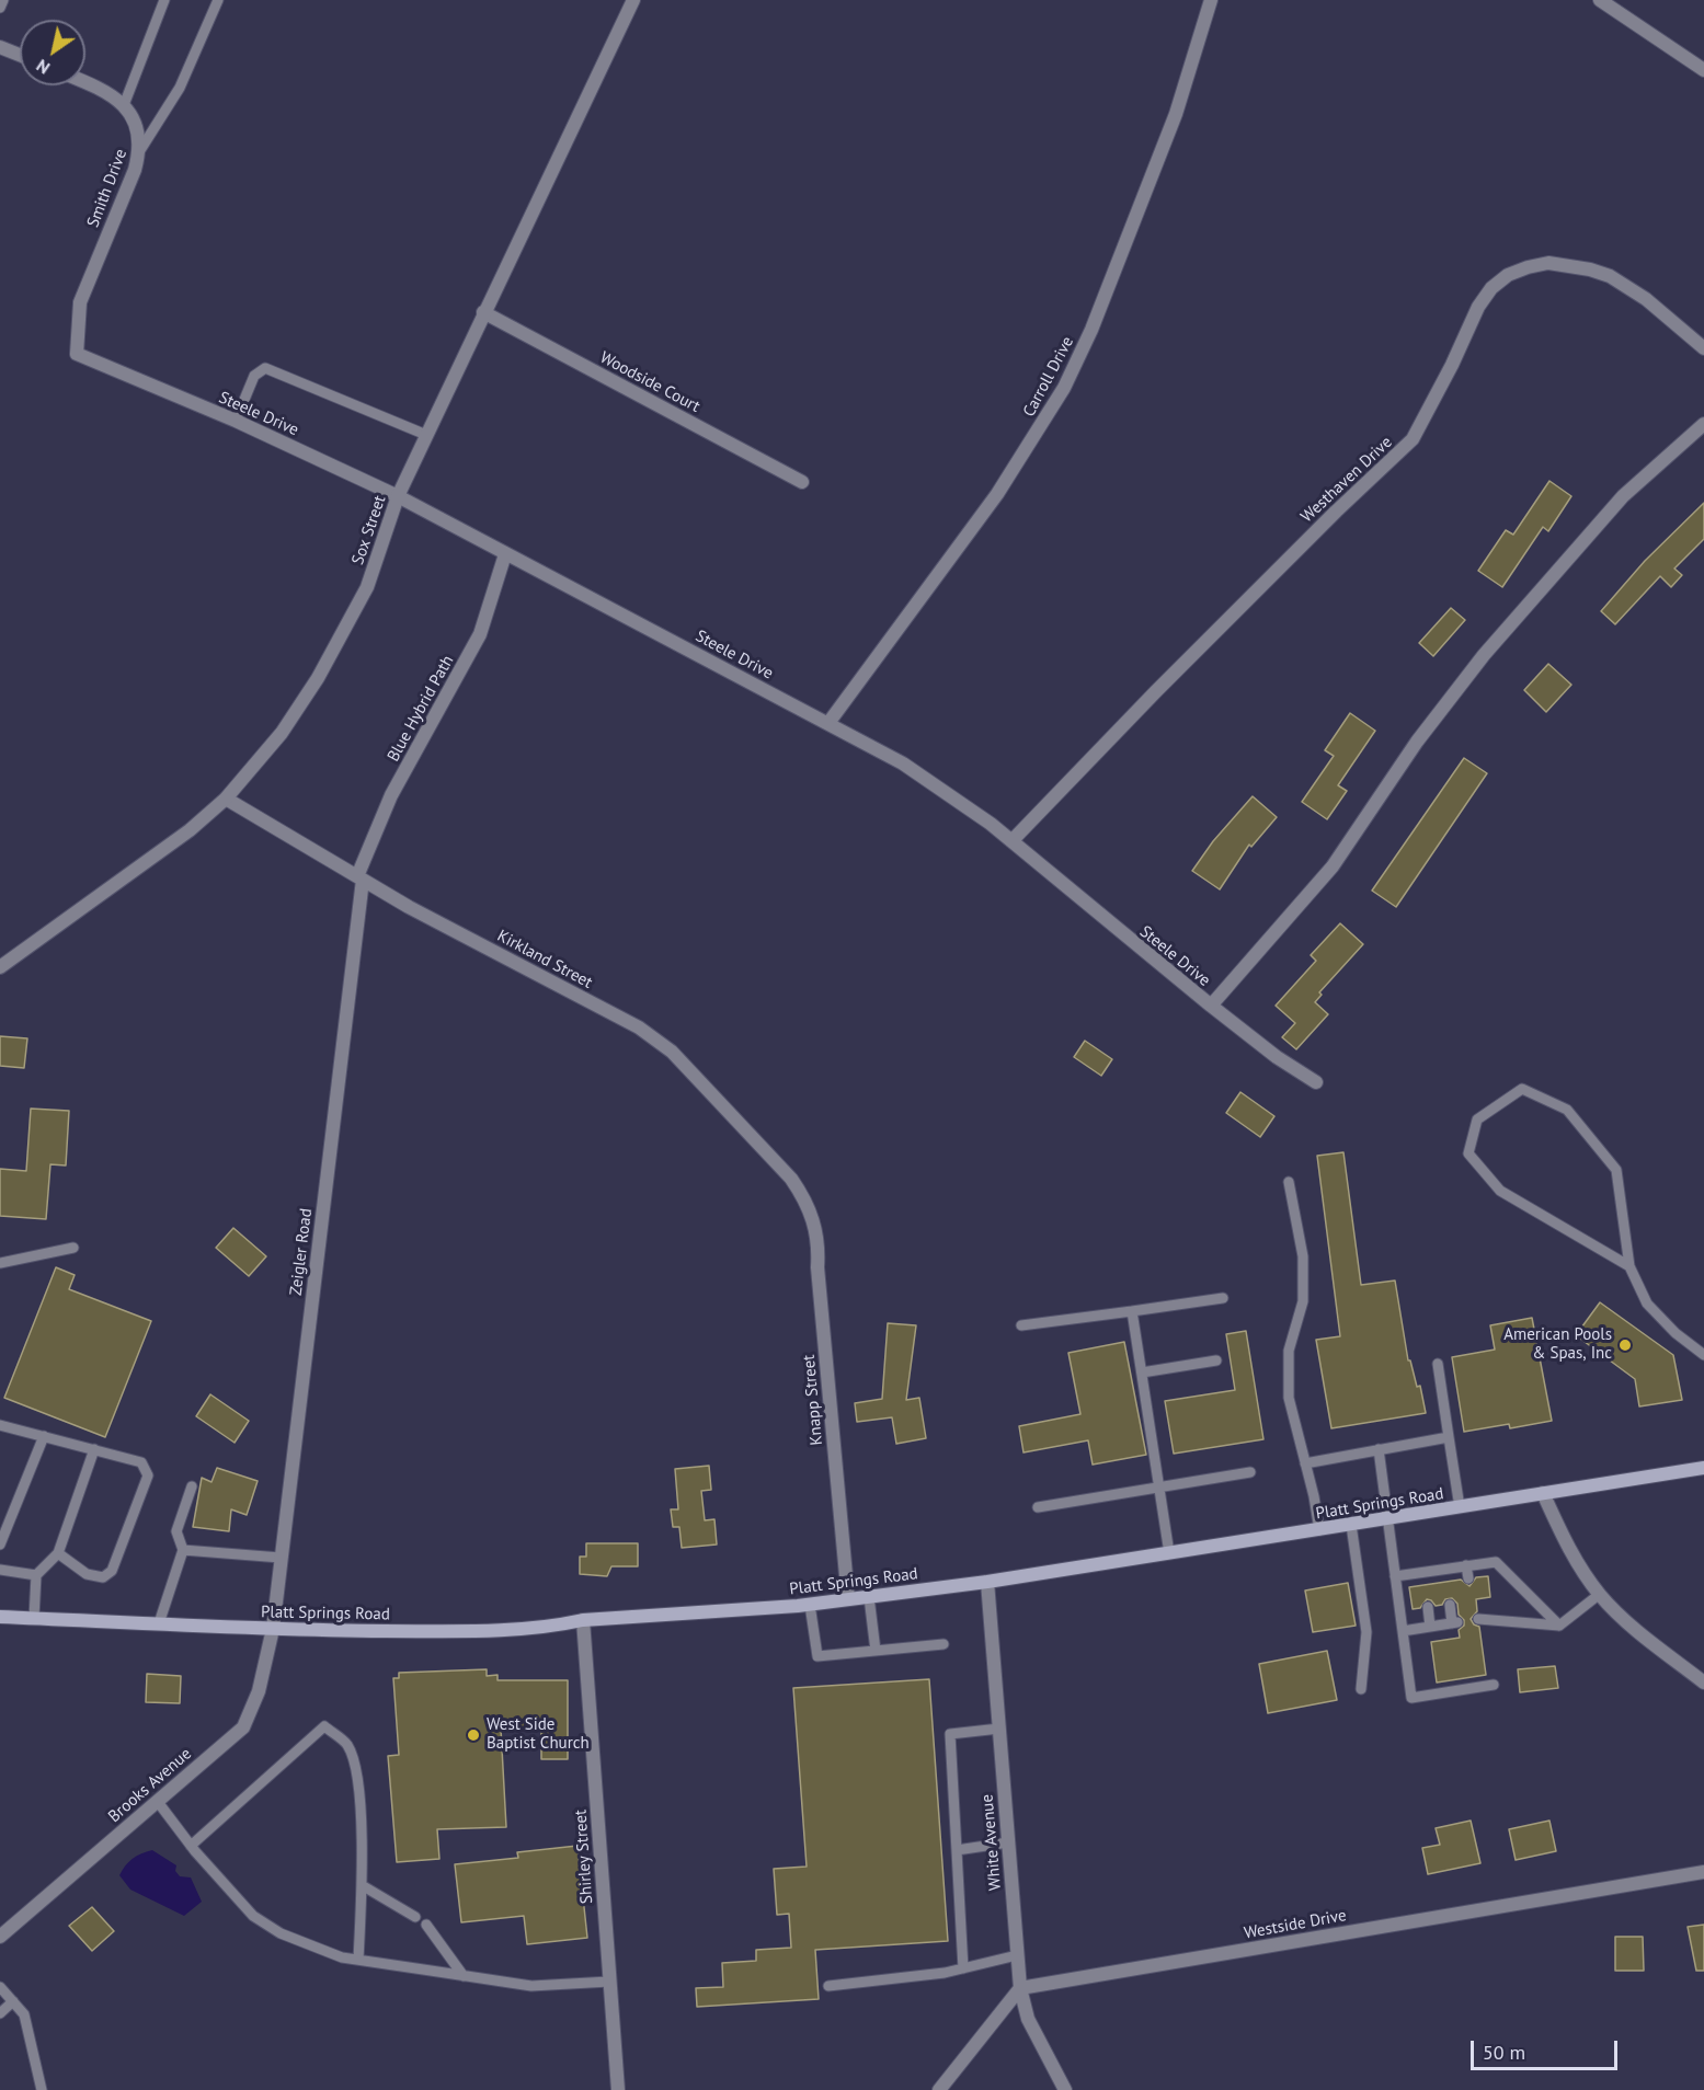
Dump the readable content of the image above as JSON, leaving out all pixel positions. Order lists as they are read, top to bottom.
{
  "streets": {
    "main road": ["Platt Springs Road"],
    "street": [
      "Smith Drive",
      "Carroll Drive",
      "Woodside Court",
      "Steele Drive",
      "Westhaven Drive",
      "Sox Street",
      "Blue Hybrid Path",
      "Kirkland Street",
      "Zeigler Road",
      "Knapp Street",
      "Brooks Avenue",
      "White Avenue",
      "Shirley Street",
      "Westside Drive"
    ]
  },
  "crossings": [
    ["Smith Drive", "Steele Drive"],
    ["Carroll Drive", "Steele Drive"],
    ["Woodside Court", "Sox Street"],
    ["Steele Drive", "Westhaven Drive"],
    ["Steele Drive", "Sox Street"],
    ["Steele Drive", "Blue Hybrid Path"],
    ["Sox Street", "Kirkland Street"],
    ["Blue Hybrid Path", "Kirkland Street"],
    ["Blue Hybrid Path", "Zeigler Road"],
    ["Kirkland Street", "Zeigler Road"],
    ["Kirkland Street", "Knapp Street"],
    ["Zeigler Road", "Platt Springs Road"],
    ["Zeigler Road", "Brooks Avenue"],
    ["Knapp Street", "Platt Springs Road"],
    ["Platt Springs Road", "Brooks Avenue"],
    ["Platt Springs Road", "White Avenue"],
    ["Platt Springs Road", "Shirley Street"],
    ["White Avenue", "Westside Drive"]
  ],
  "places": ["American Pools & Spas, Inc", "West Side Baptist Church"],
  "scale_bar": "50 m",
  "north": "bottom left"
}
